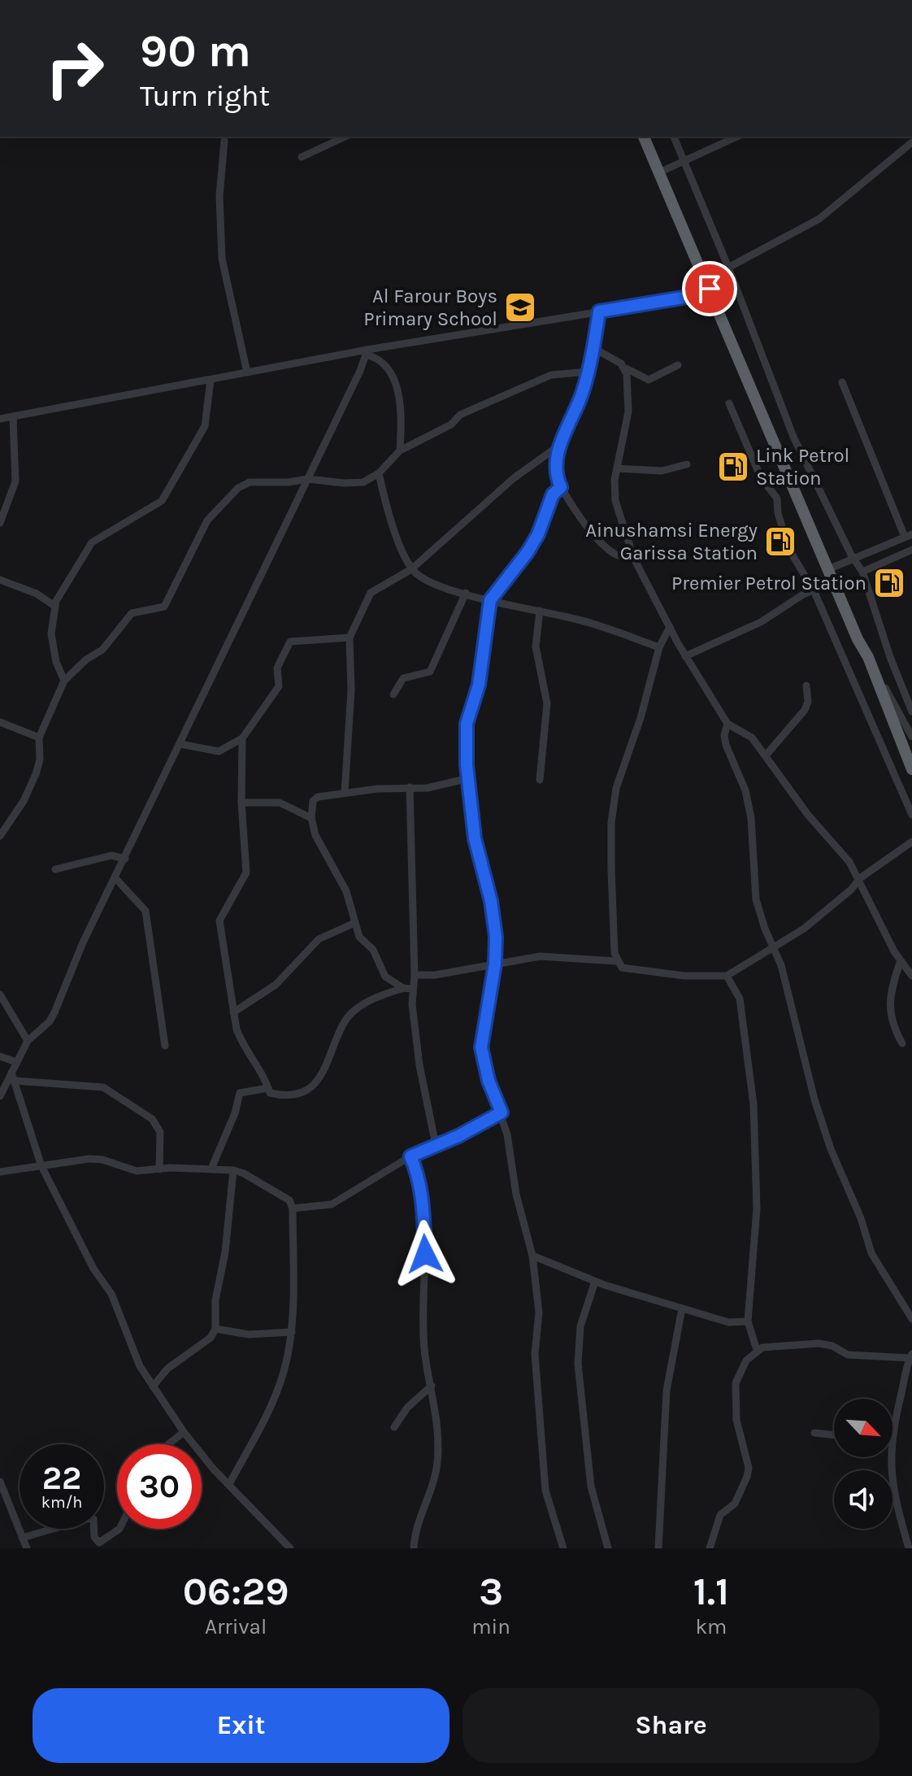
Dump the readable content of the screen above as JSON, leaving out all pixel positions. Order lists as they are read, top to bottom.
{
  "places": {
    "school or university": ["Al Farour Boys Primary School"],
    "fuel station": ["Link Petrol Station", "Ainushamsi Energy Garissa Station", "Premier Petrol Station"]
  },
  "north": "bottom right",
  "page": {
    "turn": ["90 m", "Turn right"],
    "speed": "22 km/h",
    "limit": "30",
    "eta": [
      "06:29",
      "Arrival",
      "3",
      "min",
      "1.1",
      "km"
    ],
    "buttons": ["Exit", "Share"]
  }
}
